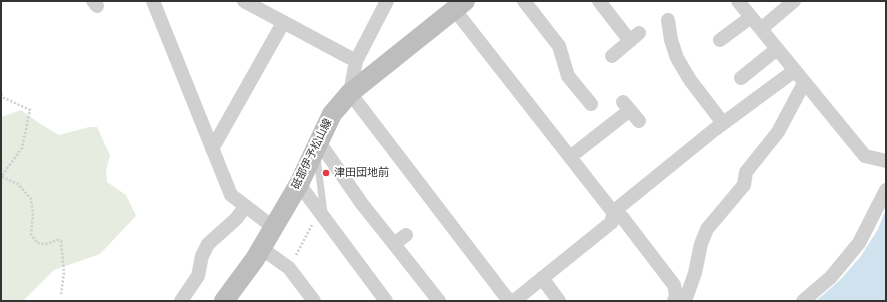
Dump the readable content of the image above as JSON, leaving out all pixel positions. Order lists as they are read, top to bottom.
{
  "streets": {
    "main road": ["砥部伊予松山線"]
  },
  "places": ["津田団地前"]
}
